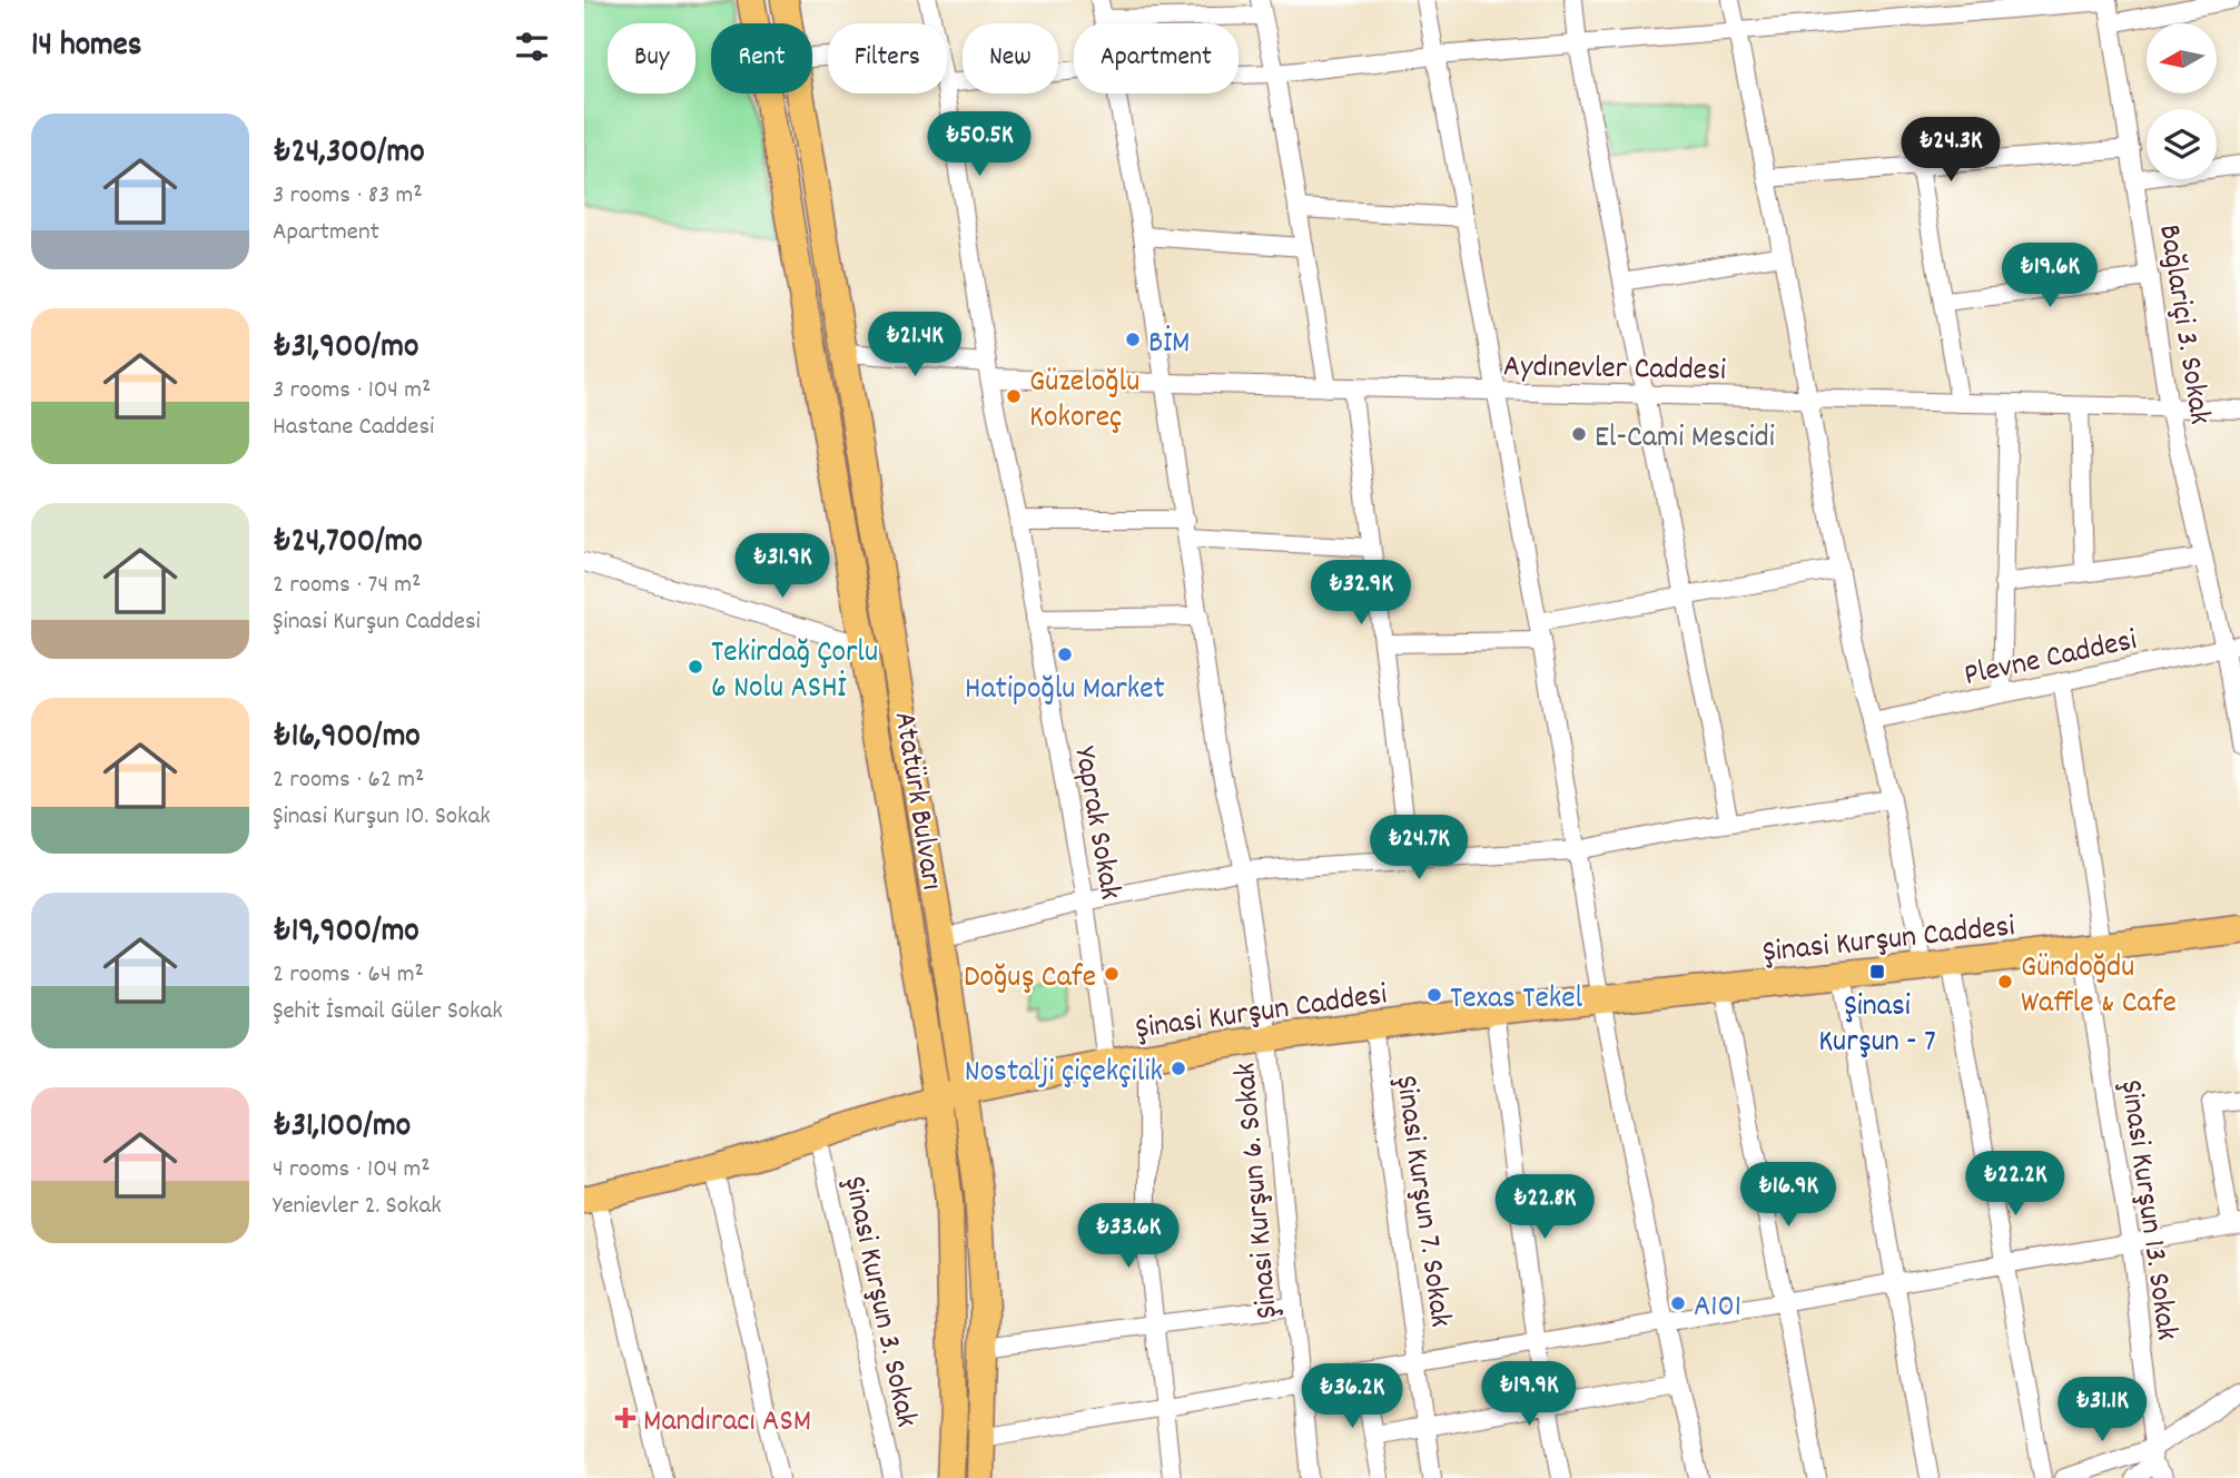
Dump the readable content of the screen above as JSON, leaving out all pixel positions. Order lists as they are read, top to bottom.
{
  "streets": {
    "main road": ["Atatürk Bulvarı", "Şinasi Kurşun Caddesi"],
    "street": [
      "Bağlariçi 3. Sokak",
      "Aydınevler Caddesi",
      "Plevne Caddesi",
      "Yaprak Sokak",
      "Şinasi Kurşun 6. Sokak",
      "Şinasi Kurşun 7. Sokak",
      "Şinasi Kurşun 13. Sokak",
      "Şinasi Kurşun 3. Sokak"
    ]
  },
  "crossings": [
    ["Bağlariçi 3. Sokak", "Aydınevler Caddesi"],
    ["Bağlariçi 3. Sokak", "Plevne Caddesi"],
    ["Aydınevler Caddesi", "Atatürk Bulvarı"],
    ["Aydınevler Caddesi", "Yaprak Sokak"],
    ["Aydınevler Caddesi", "Şinasi Kurşun 6. Sokak"],
    ["Plevne Caddesi", "Şinasi Kurşun 13. Sokak"],
    ["Atatürk Bulvarı", "Şinasi Kurşun Caddesi"],
    ["Yaprak Sokak", "Şinasi Kurşun Caddesi"],
    ["Şinasi Kurşun Caddesi", "Şinasi Kurşun 6. Sokak"],
    ["Şinasi Kurşun Caddesi", "Şinasi Kurşun 7. Sokak"],
    ["Şinasi Kurşun Caddesi", "Şinasi Kurşun 13. Sokak"],
    ["Şinasi Kurşun Caddesi", "Şinasi Kurşun 3. Sokak"]
  ],
  "places": {
    "other": [
      "BİM",
      "Güzeloğlu Kokoreç",
      "El-Cami Mescidi",
      "Hatipoğlu Market",
      "Tekirdağ Çorlu 6 Nolu ASHİ",
      "Doğuş Cafe",
      "Gündoğdu Waffle & Cafe",
      "Texas Tekel",
      "Nostalji çiçekçilik",
      "A101"
    ],
    "transit": ["Şinasi Kurşun - 7"],
    "health": ["Mandıracı ASM"]
  },
  "north": "left",
  "page": {
    "heading": "14 homes",
    "chip": [
      "Buy",
      "Rent",
      "Filters",
      "New",
      "Apartment"
    ],
    "list": [
      {
        "name": "₺24,300/mo",
        "note": "3 rooms · 83 m² · Apartment"
      },
      {
        "name": "₺31,900/mo",
        "note": "3 rooms · 104 m² · Hastane Caddesi"
      },
      {
        "name": "₺24,700/mo",
        "note": "2 rooms · 74 m² · Şinasi Kurşun Caddesi"
      },
      {
        "name": "₺16,900/mo",
        "note": "2 rooms · 62 m² · Şinasi Kurşun 10. Sokak"
      },
      {
        "name": "₺19,900/mo",
        "note": "2 rooms · 64 m² · Şehit İsmail Güler Sokak"
      },
      {
        "name": "₺31,100/mo",
        "note": "4 rooms · 104 m² · Yenievler 2. Sokak"
      }
    ],
    "price": [
      "₺50.5K",
      "₺24.3K",
      "₺19.6K",
      "₺21.4K",
      "₺31.9K",
      "₺32.9K",
      "₺24.7K",
      "₺22.2K",
      "₺16.9K",
      "₺22.8K",
      "₺33.6K",
      "₺19.9K",
      "₺36.2K",
      "₺31.1K"
    ]
  }
}
